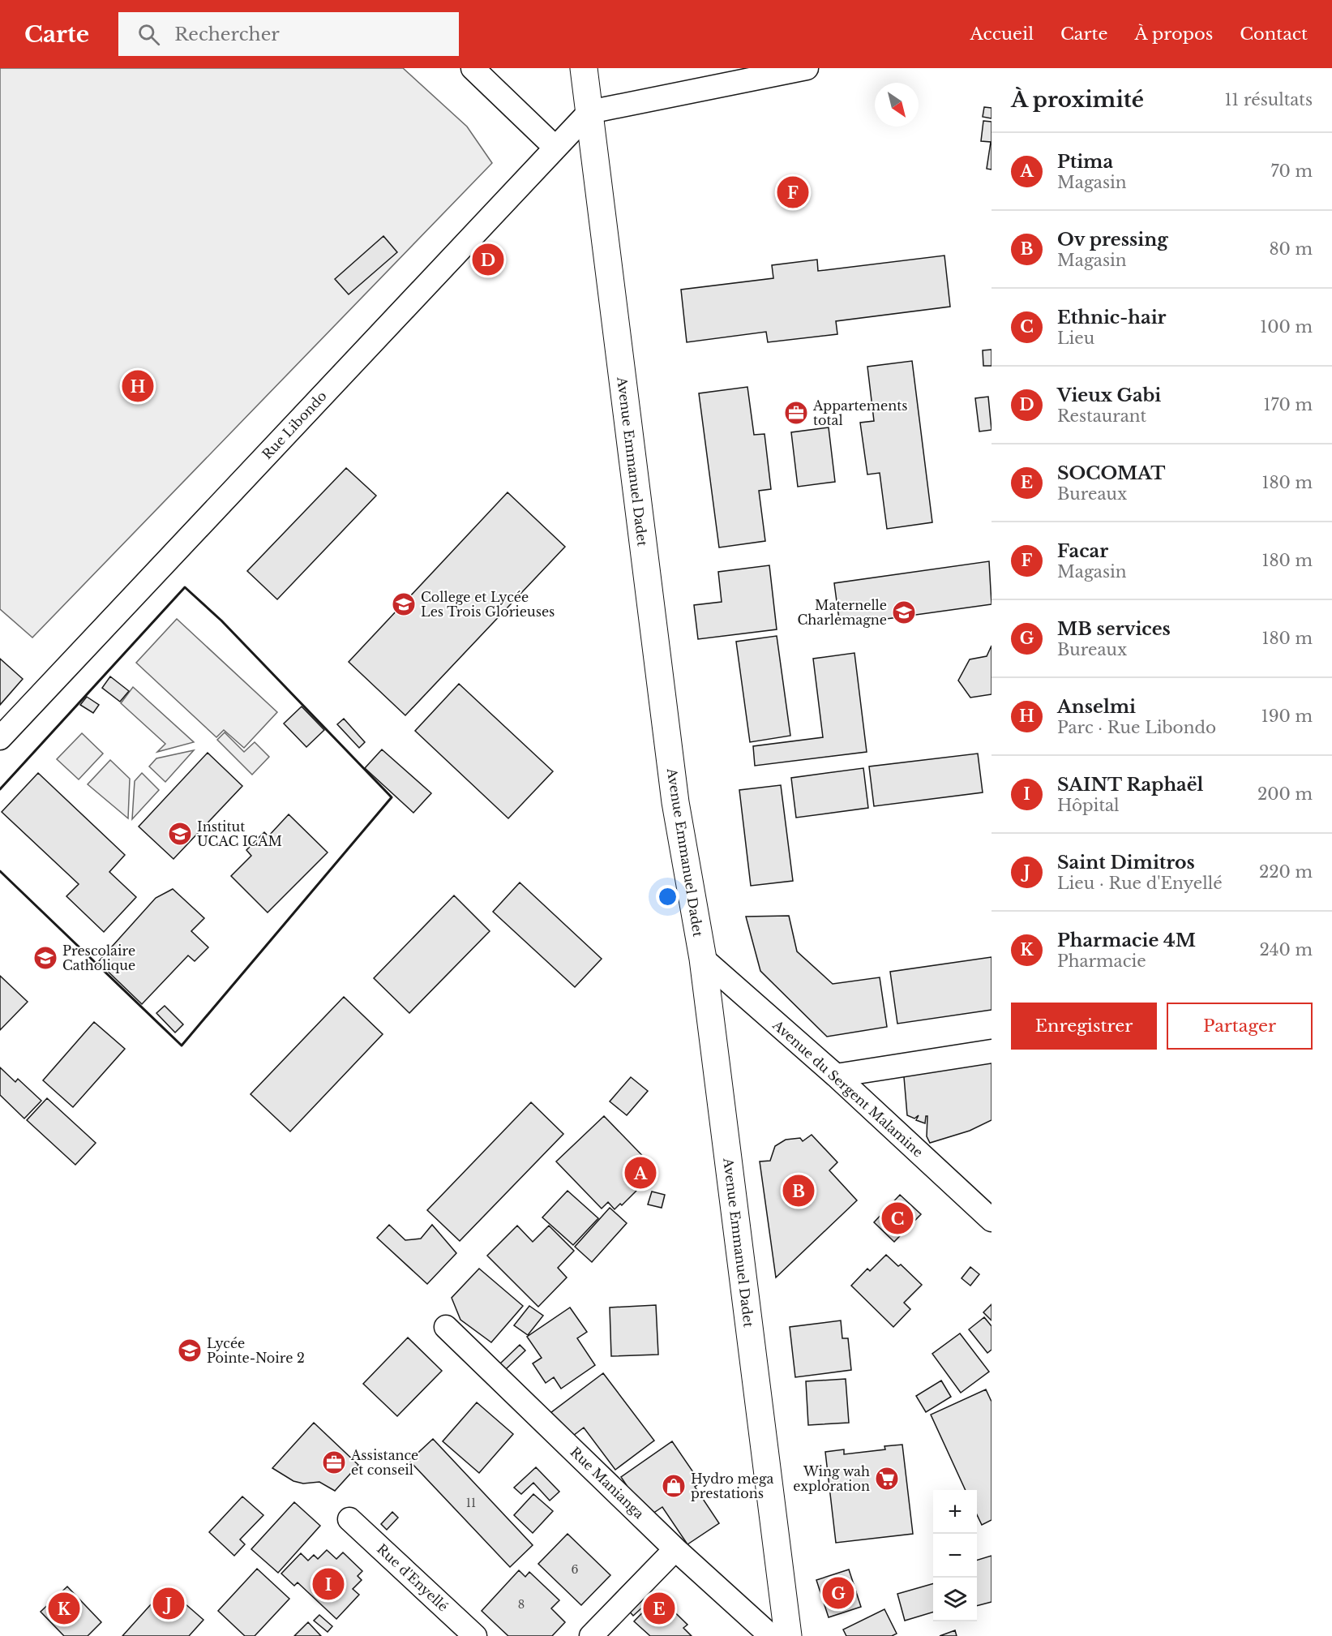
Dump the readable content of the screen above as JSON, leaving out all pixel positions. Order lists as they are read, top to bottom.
{
  "streets": {
    "main road": ["Avenue Emmanuel Dadet"],
    "street": [
      "Rue Libondo",
      "Avenue du Sergent Malamine",
      "Rue Manianga",
      "Rue d'Enyellé"
    ]
  },
  "crossings": [
    ["Rue Libondo", "Avenue Emmanuel Dadet"],
    ["Avenue Emmanuel Dadet", "Avenue du Sergent Malamine"]
  ],
  "places": {
    "office": ["Appartements total", "Assistance et conseil"],
    "school or university": [
      "College et Lycée Les Trois Glorieuses",
      "Maternelle Charlemagne",
      "Institut UCAC ICAM",
      "Prescolaire Catholique",
      "Lycée Pointe-Noire 2"
    ],
    "supermarket": ["Wing wah exploration"],
    "shop": ["Hydro mega prestations"]
  },
  "house_numbers": ["11", "6", "8"],
  "north": "bottom right",
  "page": {
    "header": "Carte",
    "search": "Rechercher",
    "nav": [
      "Accueil",
      "Carte",
      "À propos",
      "Contact"
    ],
    "heading": ["À proximité", "11 résultats"],
    "list": [
      {
        "mark": "A",
        "name": "Ptima",
        "note": "Magasin",
        "value": "70 m"
      },
      {
        "mark": "B",
        "name": "Ov pressing",
        "note": "Magasin",
        "value": "80 m"
      },
      {
        "mark": "C",
        "name": "Ethnic-hair",
        "note": "Lieu",
        "value": "100 m"
      },
      {
        "mark": "D",
        "name": "Vieux Gabi",
        "note": "Restaurant",
        "value": "170 m"
      },
      {
        "mark": "E",
        "name": "SOCOMAT",
        "note": "Bureaux",
        "value": "180 m"
      },
      {
        "mark": "F",
        "name": "Facar",
        "note": "Magasin",
        "value": "180 m"
      },
      {
        "mark": "G",
        "name": "MB services",
        "note": "Bureaux",
        "value": "180 m"
      },
      {
        "mark": "H",
        "name": "Anselmi",
        "note": "Parc · Rue Libondo",
        "value": "190 m"
      },
      {
        "mark": "I",
        "name": "SAINT Raphaël",
        "note": "Hôpital",
        "value": "200 m"
      },
      {
        "mark": "J",
        "name": "Saint Dimitros",
        "note": "Lieu · Rue d'Enyellé",
        "value": "220 m"
      },
      {
        "mark": "K",
        "name": "Pharmacie 4M",
        "note": "Pharmacie",
        "value": "240 m"
      }
    ],
    "pins": [
      "F",
      "D",
      "H",
      "A",
      "B",
      "C",
      "I",
      "G",
      "J",
      "E",
      "K"
    ],
    "buttons": ["Enregistrer", "Partager"],
    "map_buttons": ["+", "−"]
  }
}
